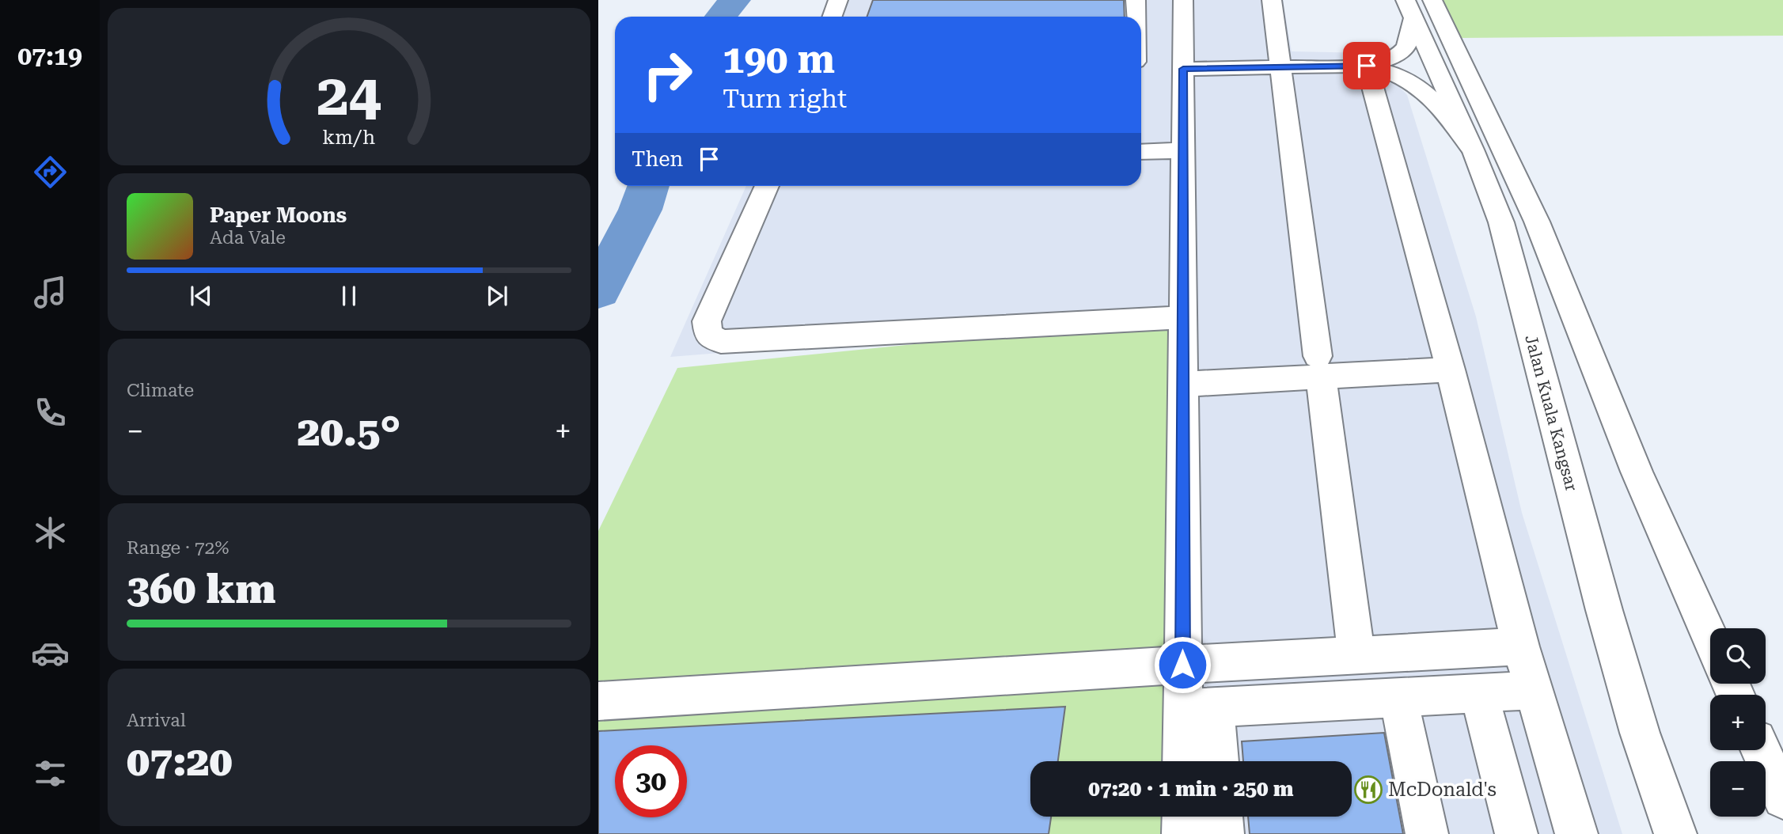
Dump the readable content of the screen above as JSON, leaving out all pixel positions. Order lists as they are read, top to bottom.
{
  "streets": {
    "main road": ["Jalan Kuala Kangsar"]
  },
  "places": {
    "restaurant": ["McDonald's"]
  },
  "page": {
    "tabs": "07:19",
    "turn": ["190 m", "Turn right"],
    "then": "Then",
    "song": ["Paper Moons", "Ada Vale"],
    "tile": [
      "Climate",
      ["Range · 72%", "360 km"],
      ["Arrival", "07:20"]
    ],
    "heat": ["−", "20.5°", "+"],
    "map_buttons": ["+", "−"],
    "limit": "30",
    "trip": "07:20 · 1 min · 250 m",
    "gauge": ["24", "km/h"]
  }
}
